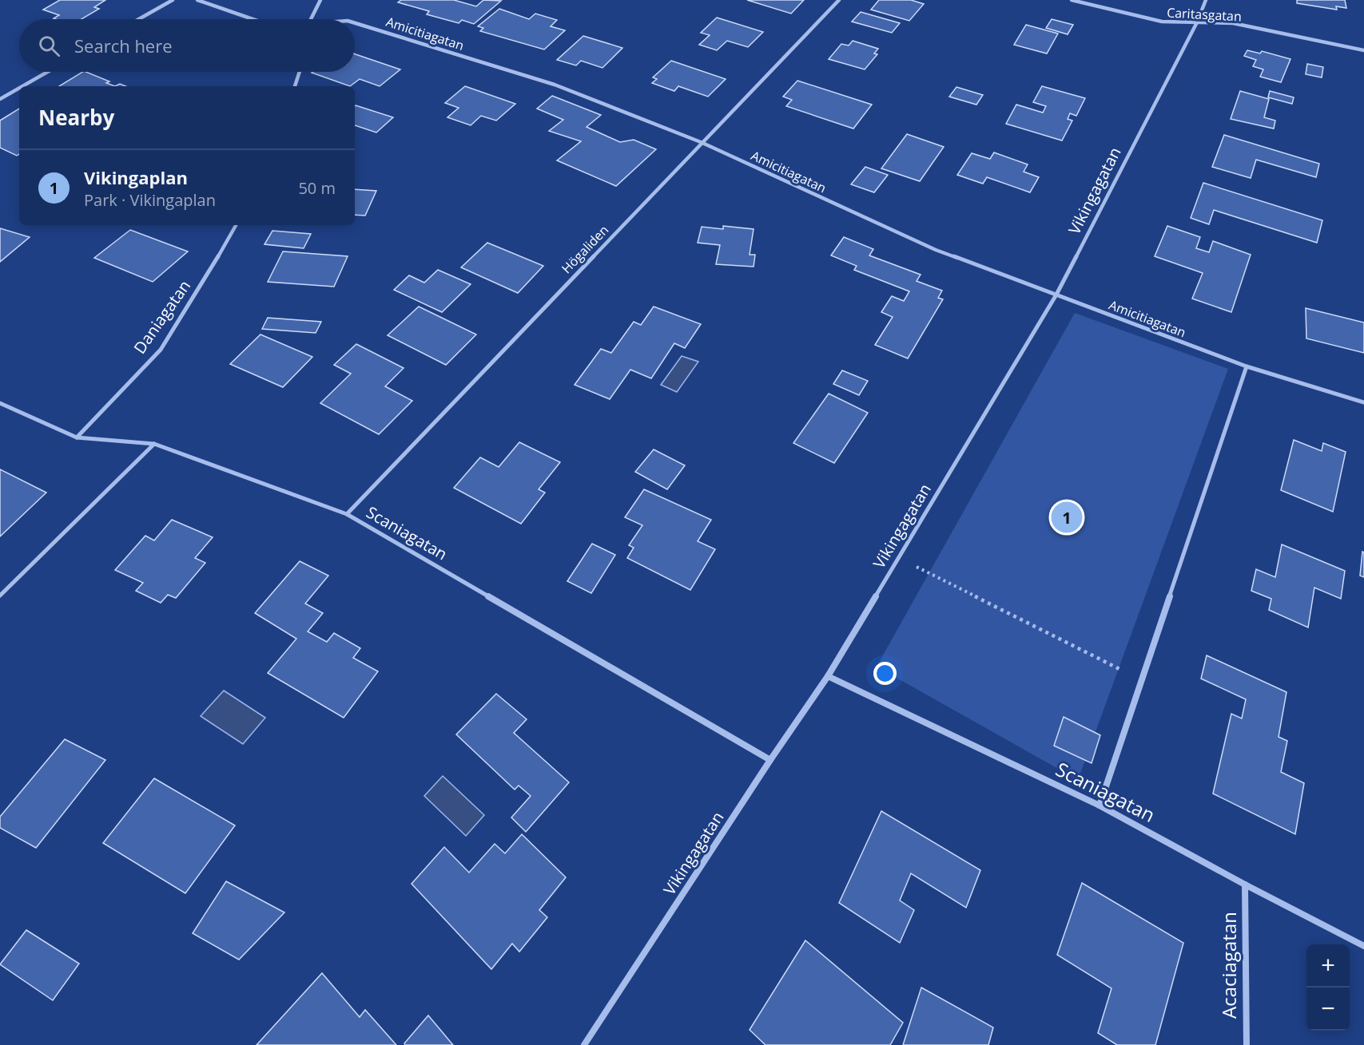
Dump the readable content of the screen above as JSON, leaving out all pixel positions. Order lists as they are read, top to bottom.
{
  "streets": {
    "street": [
      "Caritasgatan",
      "Amicitiagatan",
      "Vikingagatan",
      "Högaliden",
      "Daniagatan",
      "Scaniagatan",
      "Acaciagatan"
    ]
  },
  "crossings": [
    ["Caritasgatan", "Vikingagatan"],
    ["Amicitiagatan", "Vikingagatan"],
    ["Amicitiagatan", "Högaliden"],
    ["Vikingagatan", "Scaniagatan"],
    ["Högaliden", "Scaniagatan"],
    ["Daniagatan", "Scaniagatan"],
    ["Scaniagatan", "Acaciagatan"]
  ],
  "page": {
    "search": "Search here",
    "heading": "Nearby",
    "list": [
      {
        "mark": "1",
        "name": "Vikingaplan",
        "note": "Park · Vikingaplan",
        "value": "50 m"
      }
    ],
    "pins": "1",
    "map_buttons": ["+", "−"]
  }
}
